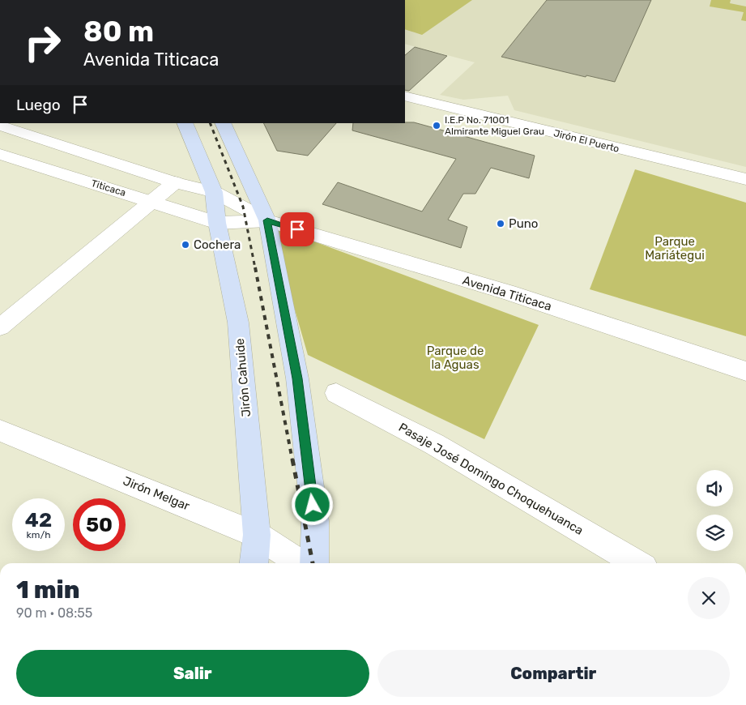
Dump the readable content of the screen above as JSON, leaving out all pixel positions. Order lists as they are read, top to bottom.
{
  "streets": {
    "main road": ["Jirón Cahuide"],
    "street": [
      "Jirón El Puerto",
      "Titicaca",
      "Avenida Titicaca",
      "Pasaje José Domingo Choquehuanca",
      "Jirón Melgar"
    ]
  },
  "crossings": [
    ["Titicaca", "Jirón Cahuide"],
    ["Jirón Cahuide", "Jirón Melgar"]
  ],
  "parks": ["Parque Mariátegui", "Parque de la Aguas"],
  "places": ["I.E.P No. 71001 Almirante Miguel Grau", "Puno", "Cochera"],
  "page": {
    "turn": ["80 m", "Avenida Titicaca"],
    "then": "Luego",
    "speed": "42 km/h",
    "limit": "50",
    "heading": ["1 min", "90 m · 08:55"],
    "buttons": ["Salir", "Compartir"]
  }
}
